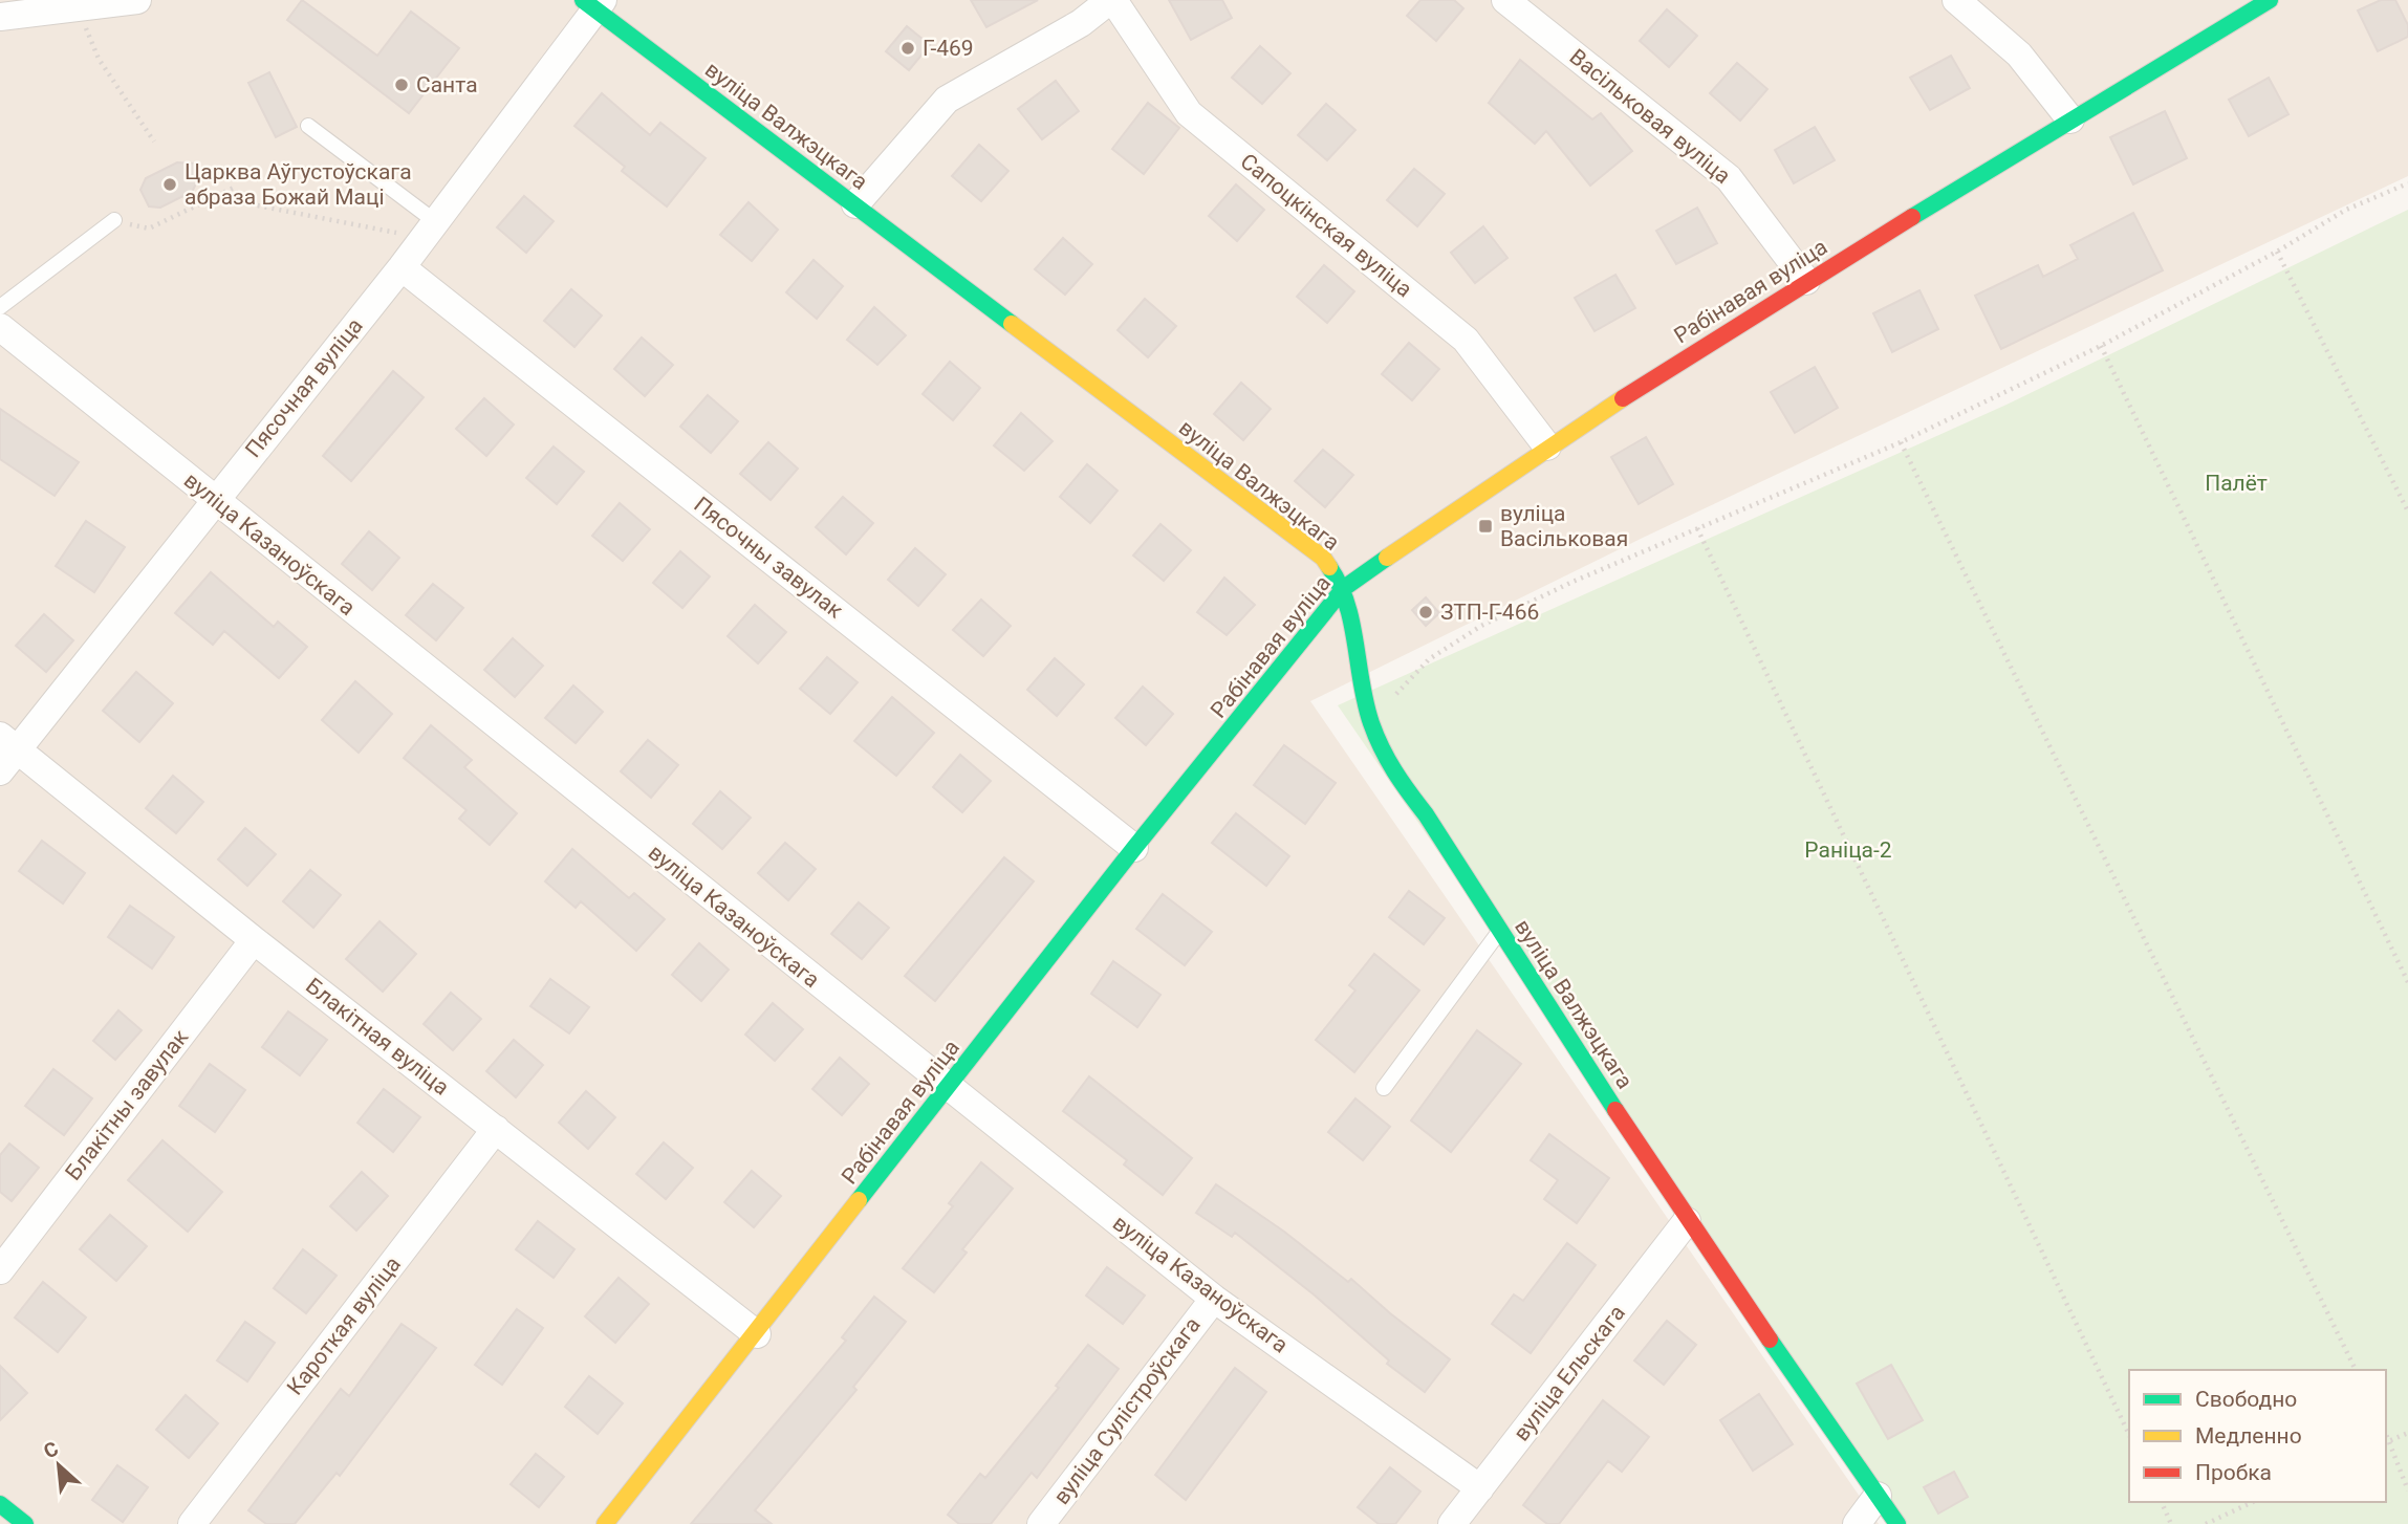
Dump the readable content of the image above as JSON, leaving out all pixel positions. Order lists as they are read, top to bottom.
{
  "streets": {
    "street": [
      "Васільковая вуліца",
      "вуліца Валжэцкага",
      "Сапоцкінская вуліца",
      "Рабінавая вуліца",
      "Пясочная вуліца",
      "вуліца Казаноўскага",
      "Пясочны завулак",
      "Блакітная вуліца",
      "Блакітны завулак",
      "Кароткая вуліца",
      "вуліца Ельскага",
      "вуліца Сулістроўскага"
    ]
  },
  "crossings": [
    ["Васільковая вуліца", "Рабінавая вуліца"],
    ["вуліца Валжэцкага", "Рабінавая вуліца"],
    ["вуліца Валжэцкага", "Пясочная вуліца"],
    ["вуліца Валжэцкага", "вуліца Ельскага"],
    ["Сапоцкінская вуліца", "Рабінавая вуліца"],
    ["Рабінавая вуліца", "вуліца Казаноўскага"],
    ["Рабінавая вуліца", "Пясочны завулак"],
    ["Рабінавая вуліца", "Блакітная вуліца"],
    ["Пясочная вуліца", "вуліца Казаноўскага"],
    ["Пясочная вуліца", "Пясочны завулак"],
    ["Пясочная вуліца", "Блакітная вуліца"],
    ["вуліца Казаноўскага", "вуліца Ельскага"],
    ["вуліца Казаноўскага", "вуліца Сулістроўскага"],
    ["Блакітная вуліца", "Блакітны завулак"],
    ["Блакітная вуліца", "Кароткая вуліца"]
  ],
  "parks": ["Палёт", "Раніца-2"],
  "places": {
    "other": [
      "Г-469",
      "Санта",
      "Царква Аўгустоўскага абраза Божай Маці",
      "ЗТП-Г-466"
    ],
    "transit": ["вуліца Васільковая"]
  },
  "legend": ["Свободно", "Медленно", "Пробка"],
  "north": "top left"
}
